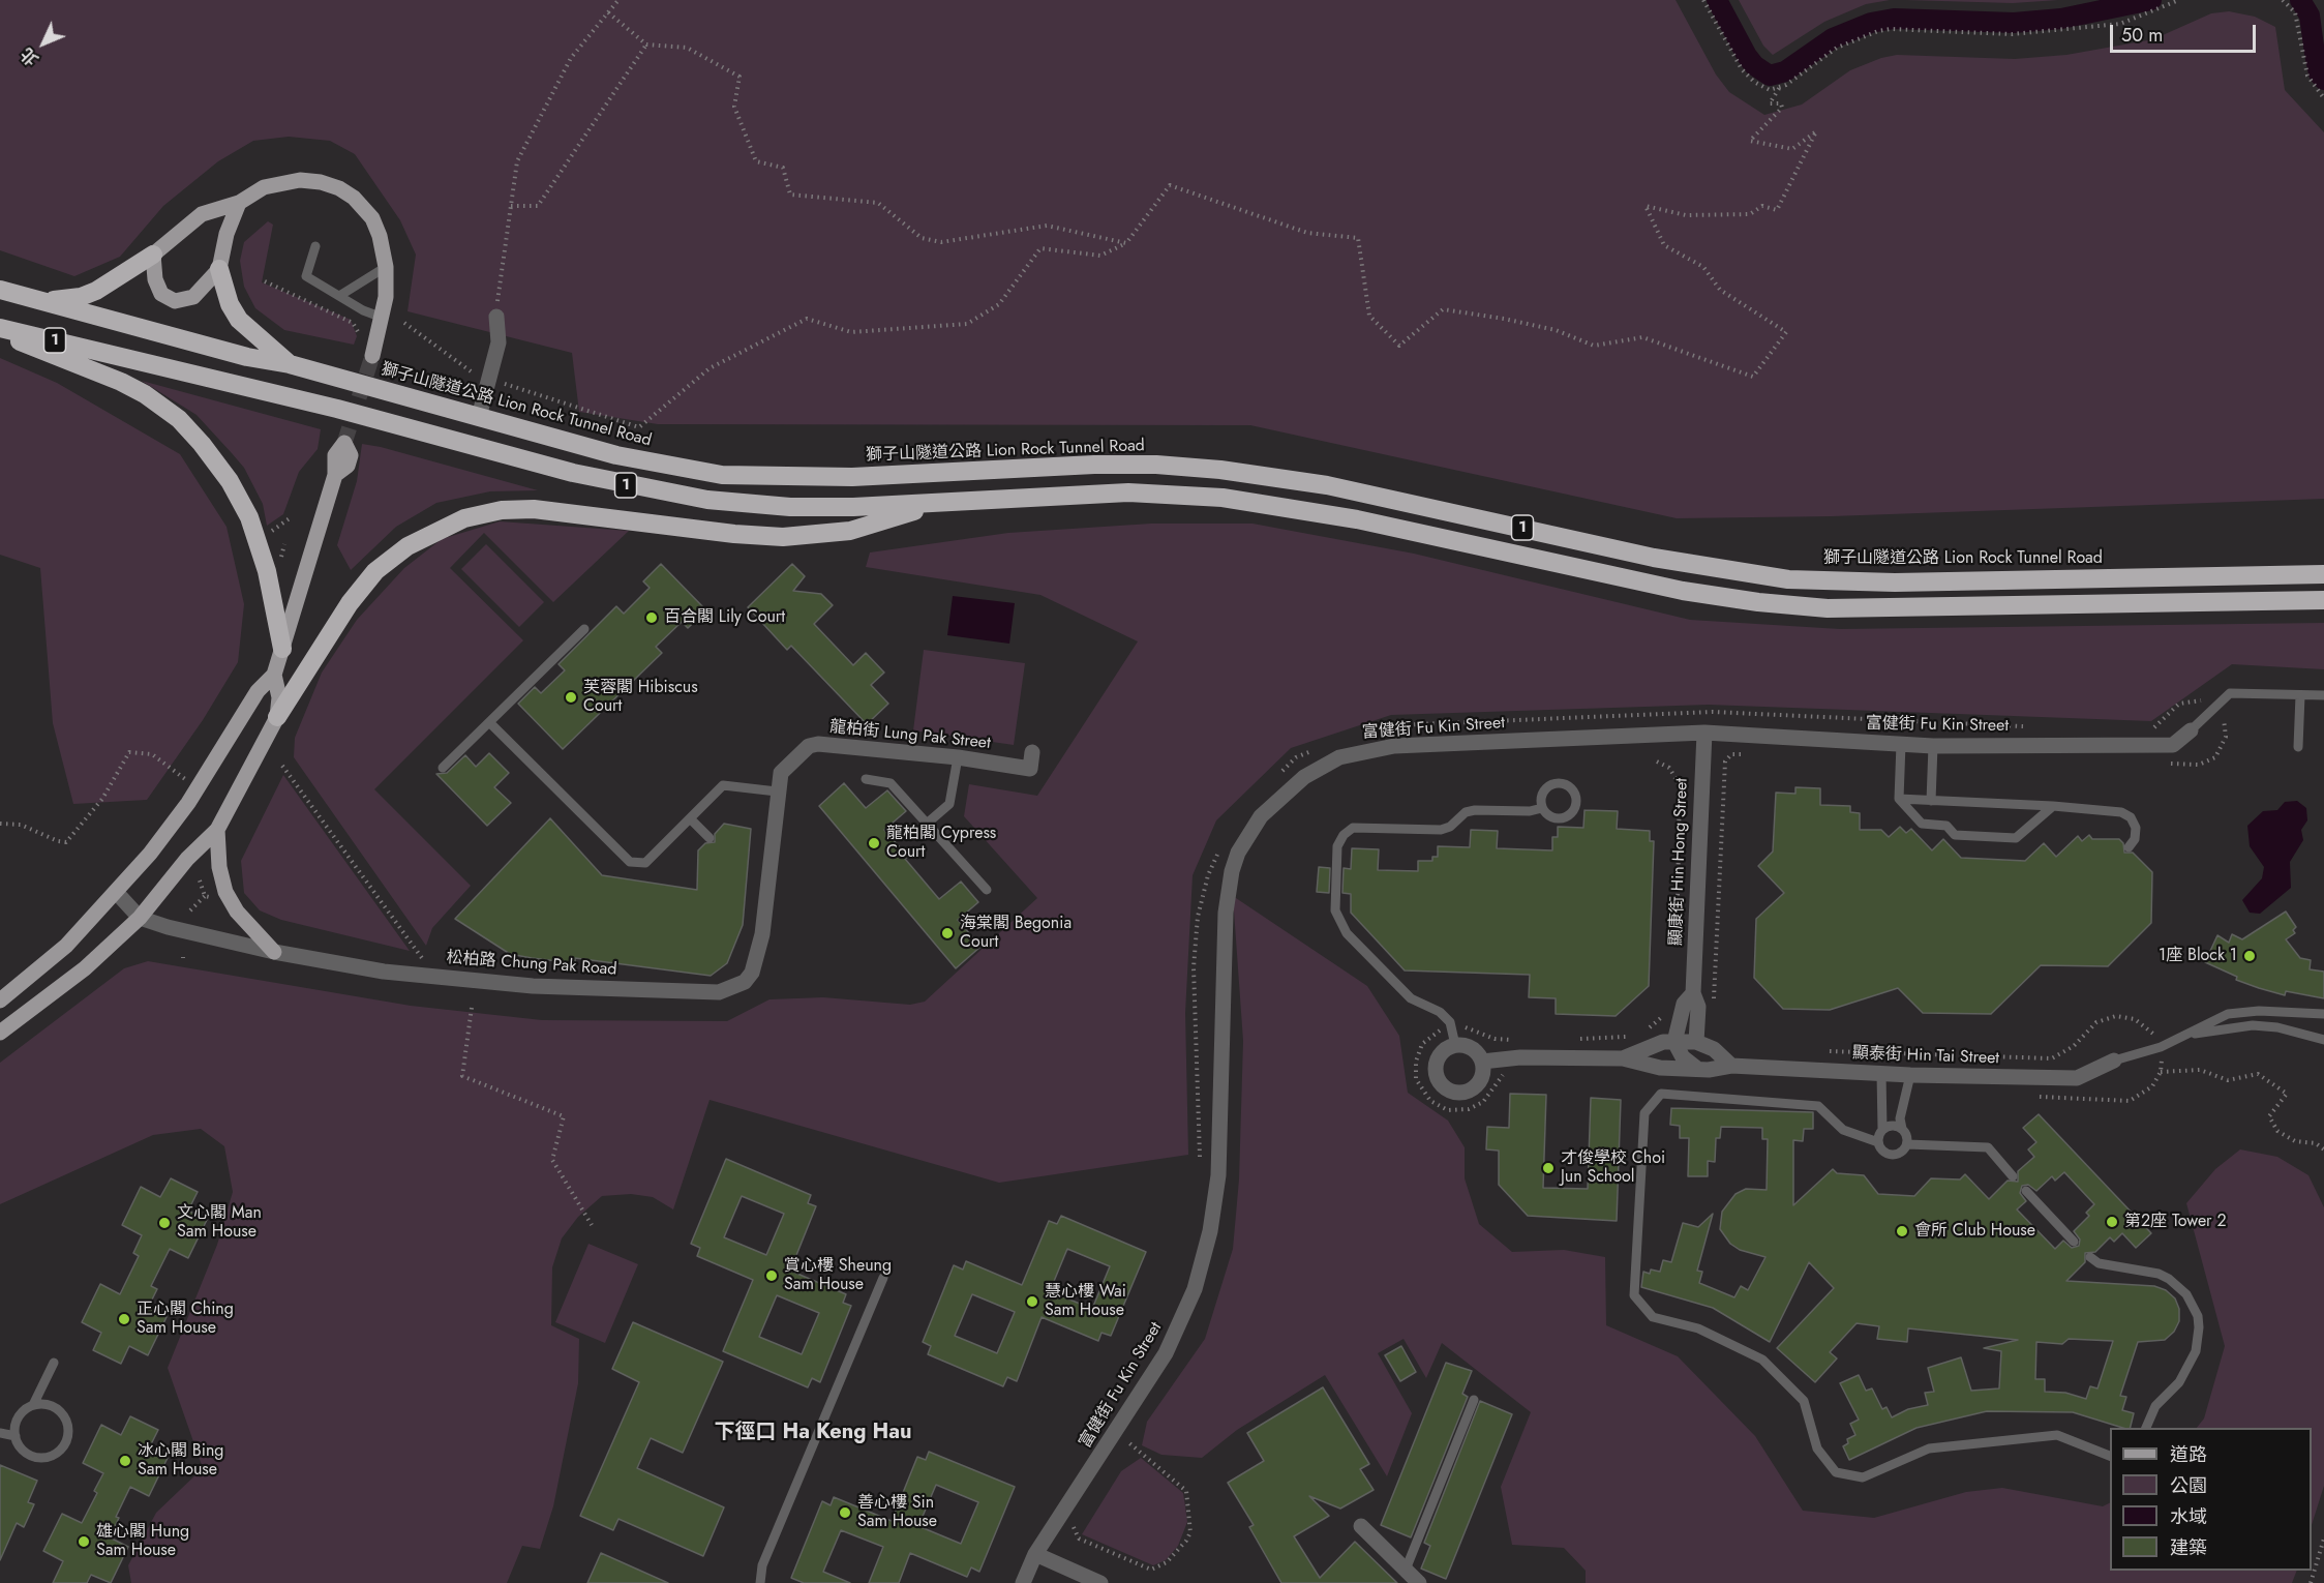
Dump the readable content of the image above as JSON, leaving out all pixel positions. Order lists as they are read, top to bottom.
{
  "streets": {
    "highway": ["1", "獅子山隧道公路 Lion Rock Tunnel Road"],
    "street": [
      "富健街 Fu Kin Street",
      "龍柏街 Lung Pak Street",
      "顯康街 Hin Hong Street",
      "松柏路 Chung Pak Road",
      "顯泰街 Hin Tai Street"
    ]
  },
  "crossings": [
    ["富健街 Fu Kin Street", "顯康街 Hin Hong Street"],
    ["龍柏街 Lung Pak Street", "松柏路 Chung Pak Road"],
    ["顯康街 Hin Hong Street", "顯泰街 Hin Tai Street"]
  ],
  "districts": ["下徑口 Ha Keng Hau"],
  "places": [
    "百合閣 Lily Court",
    "芙蓉閣 Hibiscus Court",
    "龍柏閣 Cypress Court",
    "海棠閣 Begonia Court",
    "1座 Block 1",
    "才俊學校 Choi Jun School",
    "第2座 Tower 2",
    "文心閣 Man Sam House",
    "會所 Club House",
    "賞心樓 Sheung Sam House",
    "慧心樓 Wai Sam House",
    "正心閣 Ching Sam House",
    "冰心閣 Bing Sam House",
    "善心樓 Sin Sam House",
    "雄心閣 Hung Sam House"
  ],
  "legend": [
    "道路",
    "公園",
    "水域",
    "建築"
  ],
  "scale_bar": "50 m",
  "north": "bottom left"
}
